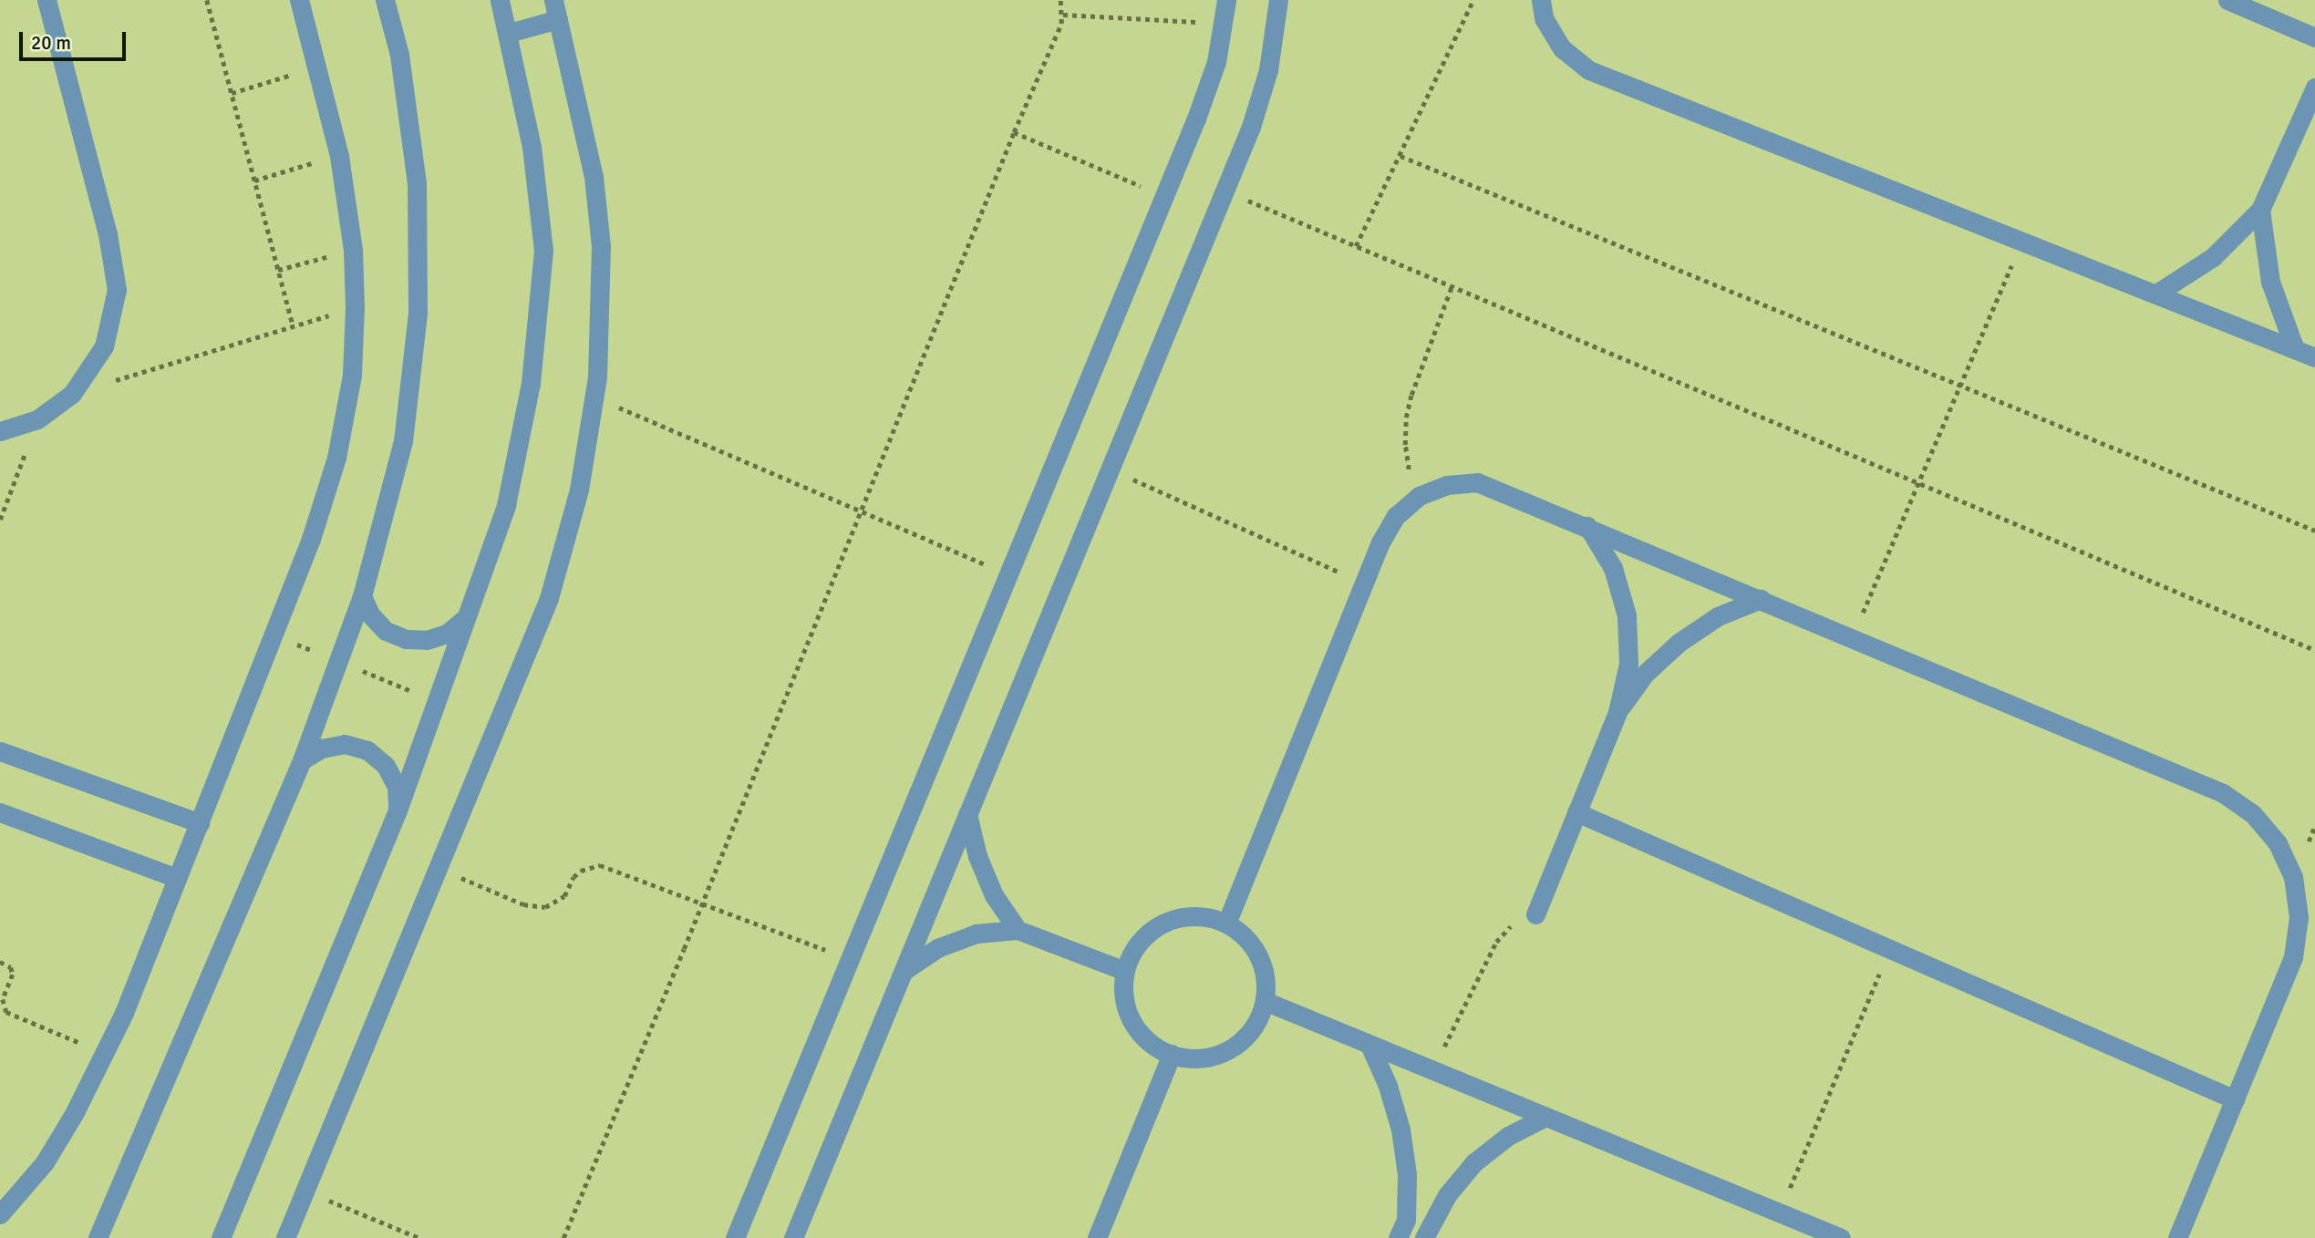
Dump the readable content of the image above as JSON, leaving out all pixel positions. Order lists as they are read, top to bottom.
{
  "scale_bar": "20 m"
}
